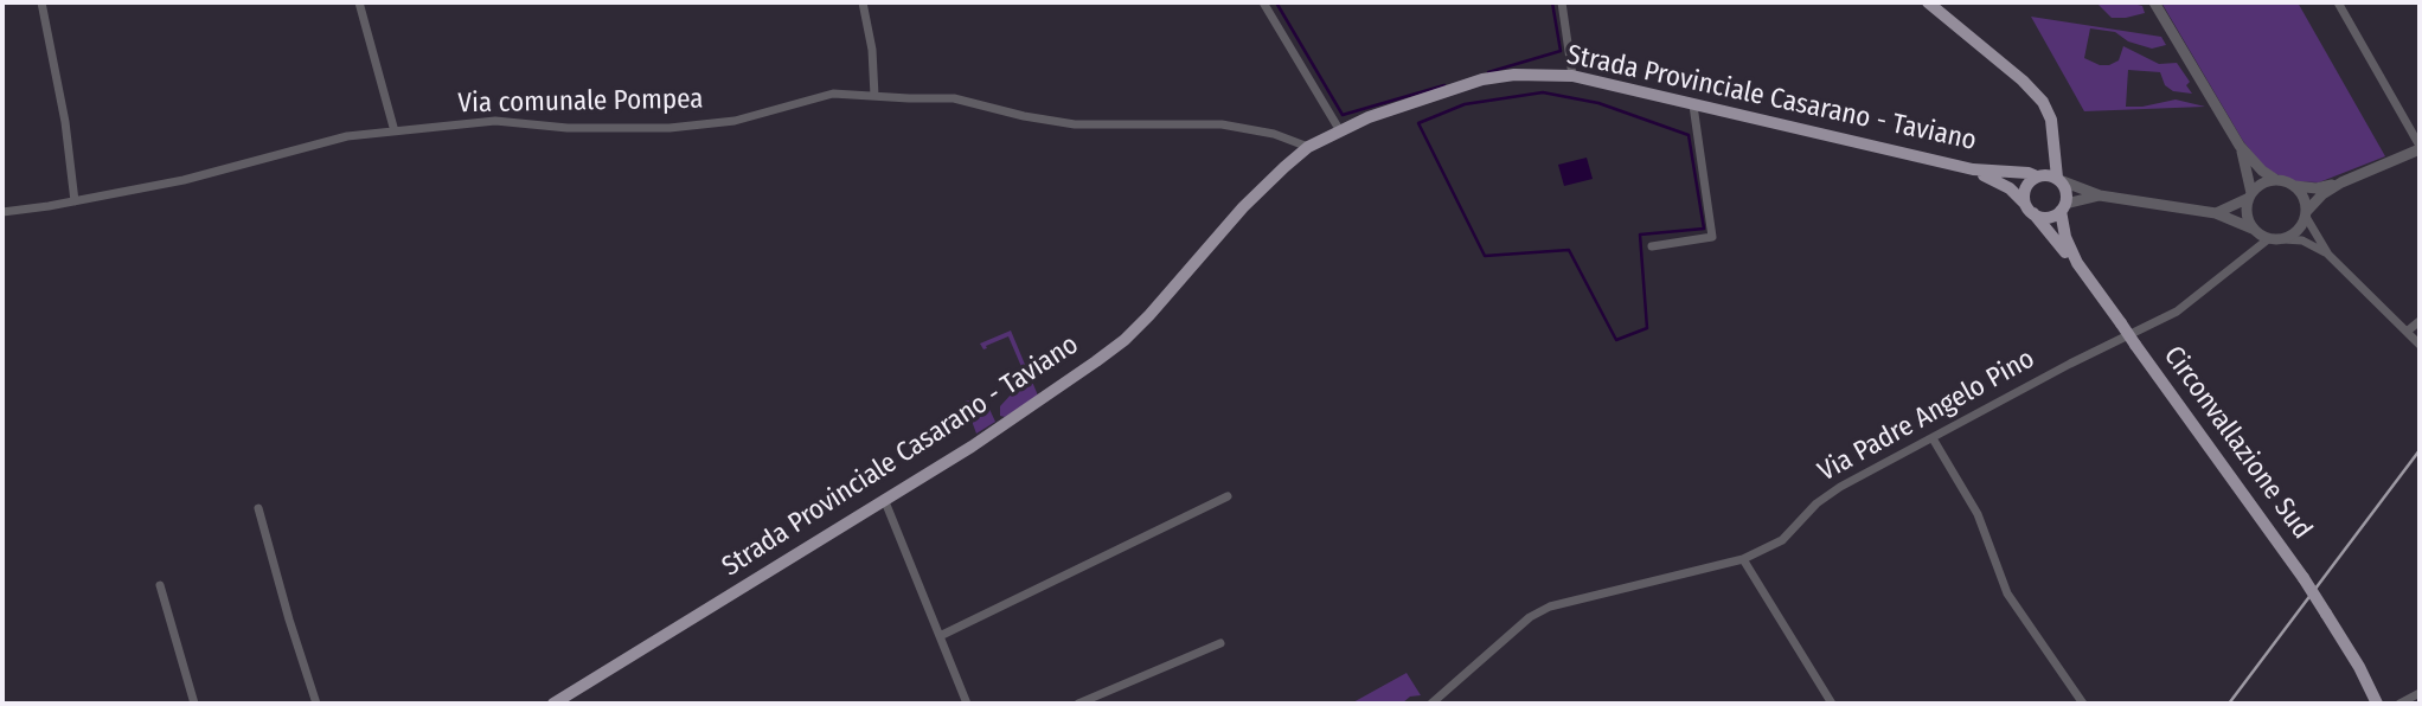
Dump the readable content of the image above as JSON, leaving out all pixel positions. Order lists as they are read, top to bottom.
{
  "streets": {
    "main road": ["Strada Provinciale Casarano - Taviano", "Circonvallazione Sud"],
    "street": ["Via comunale Pompea", "Via Padre Angelo Pino"]
  },
  "crossings": [
    ["Strada Provinciale Casarano - Taviano", "Via comunale Pompea"],
    ["Strada Provinciale Casarano - Taviano", "Circonvallazione Sud"]
  ]
}
